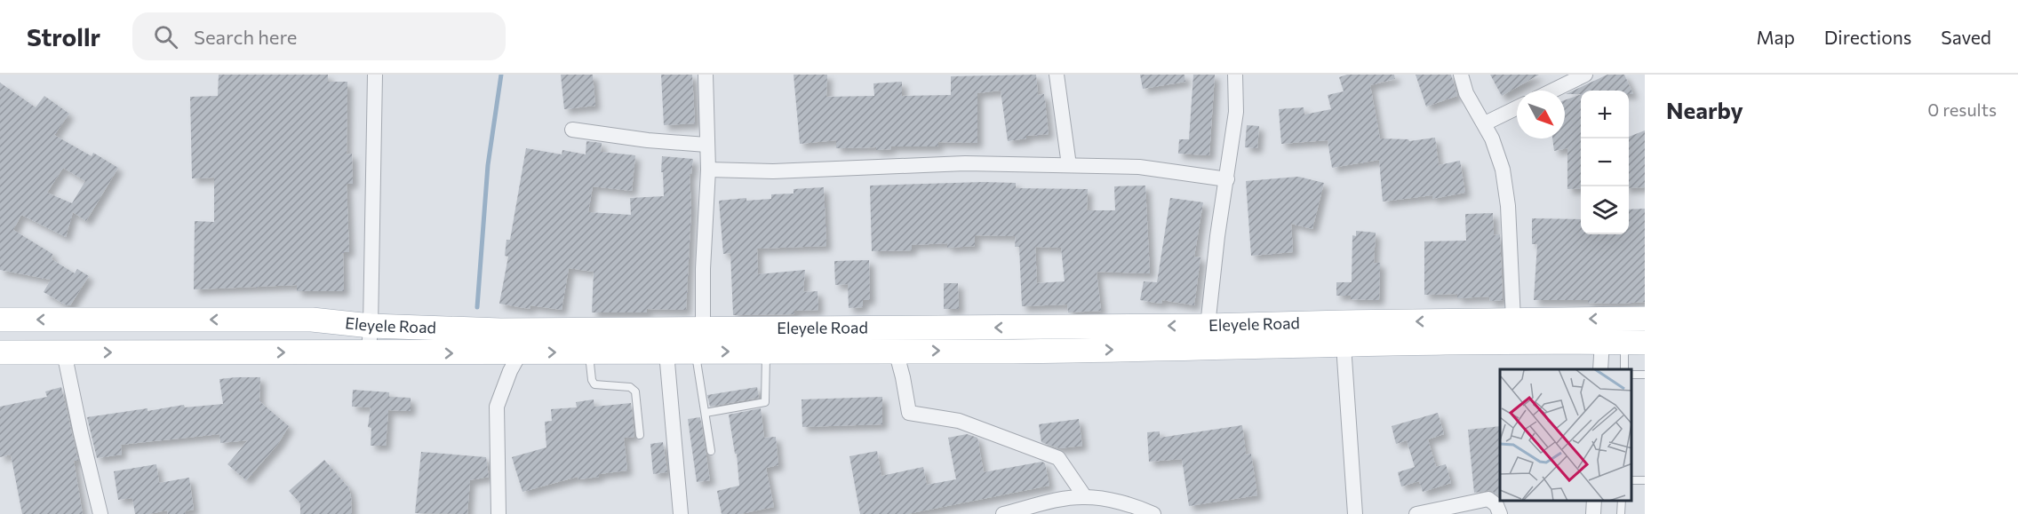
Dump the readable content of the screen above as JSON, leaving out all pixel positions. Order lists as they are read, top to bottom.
{
  "streets": {
    "main road": ["Eleyele Road"]
  },
  "north": "bottom right",
  "page": {
    "header": "Strollr",
    "search": "Search here",
    "nav": ["Map", "Directions", "Saved"],
    "heading": ["Nearby", "0 results"],
    "map_buttons": ["+", "−"]
  }
}
